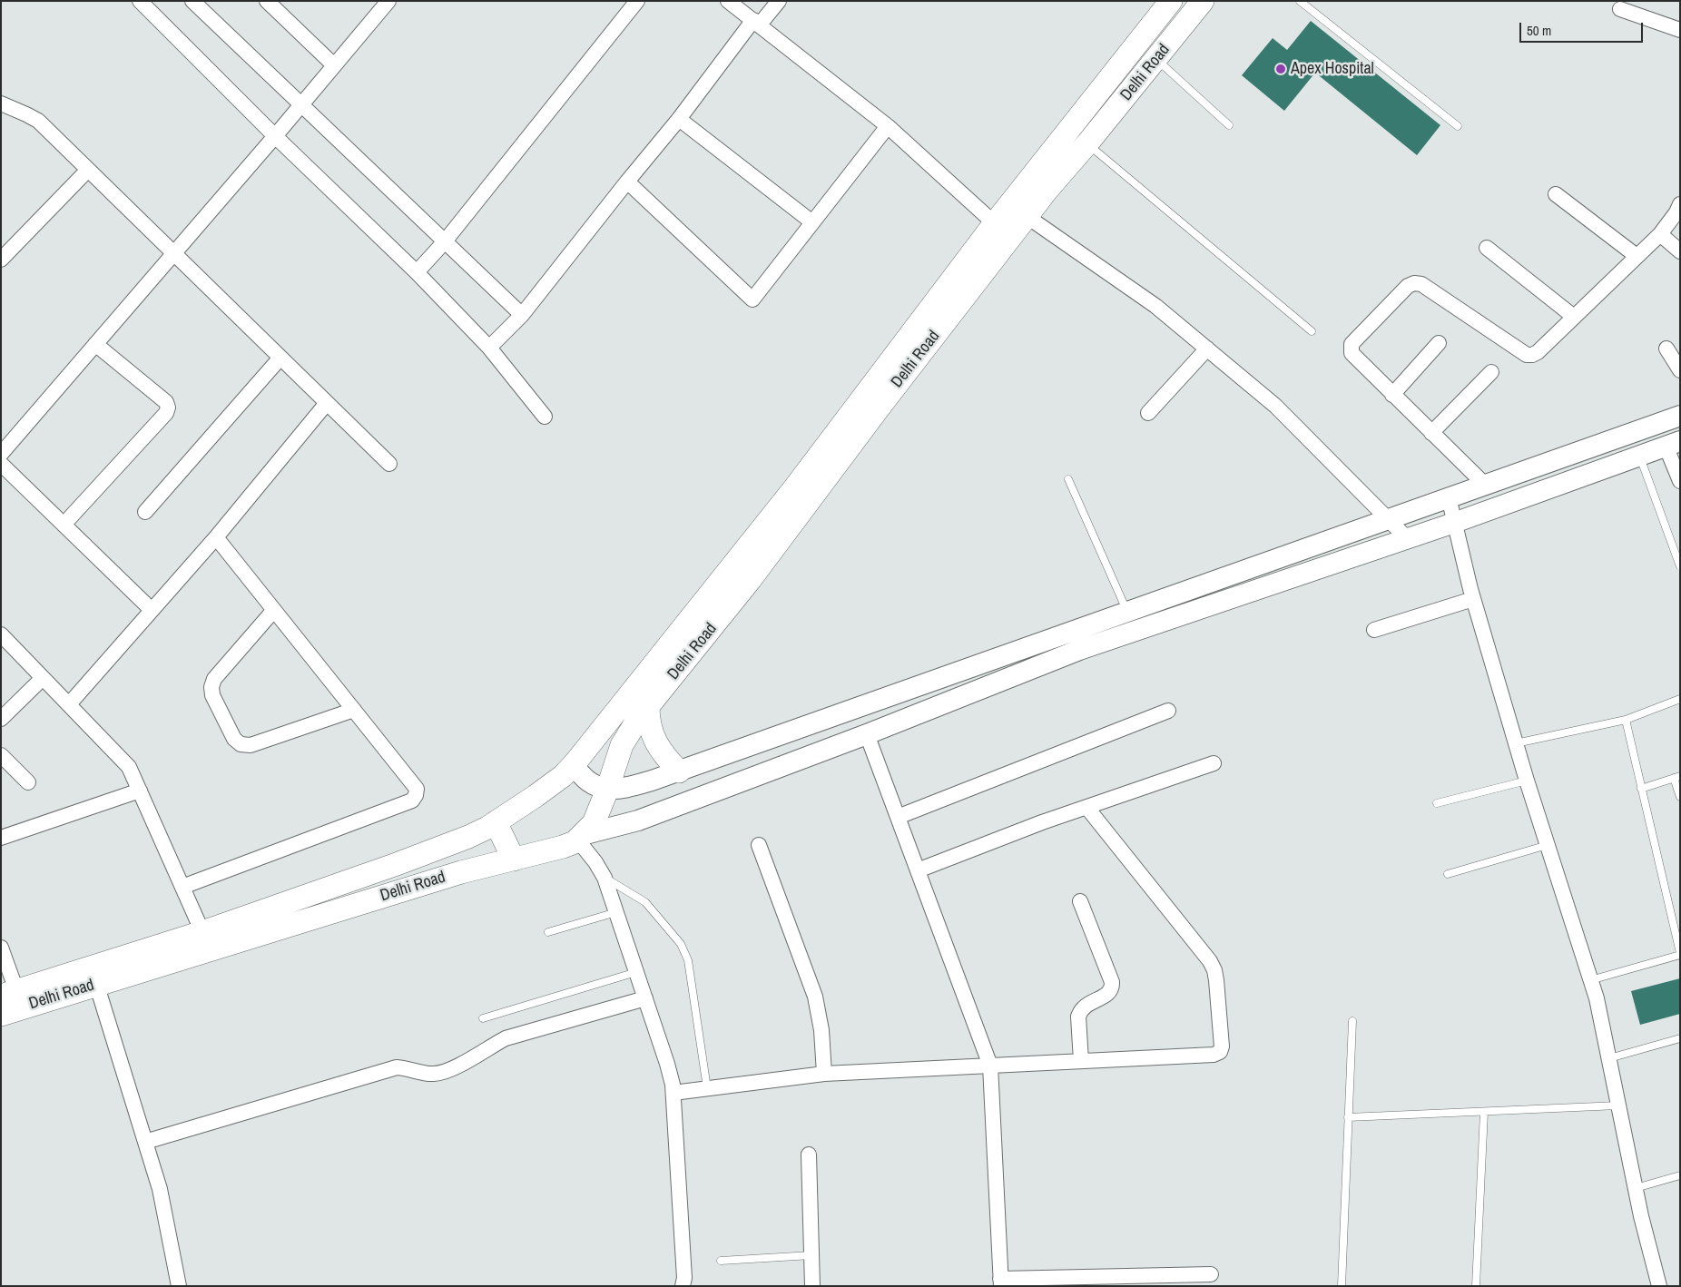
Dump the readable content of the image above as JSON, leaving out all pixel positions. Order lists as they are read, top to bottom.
{
  "streets": {
    "main road": ["Delhi Road"]
  },
  "places": ["Apex Hospital"],
  "scale_bar": "50 m"
}
